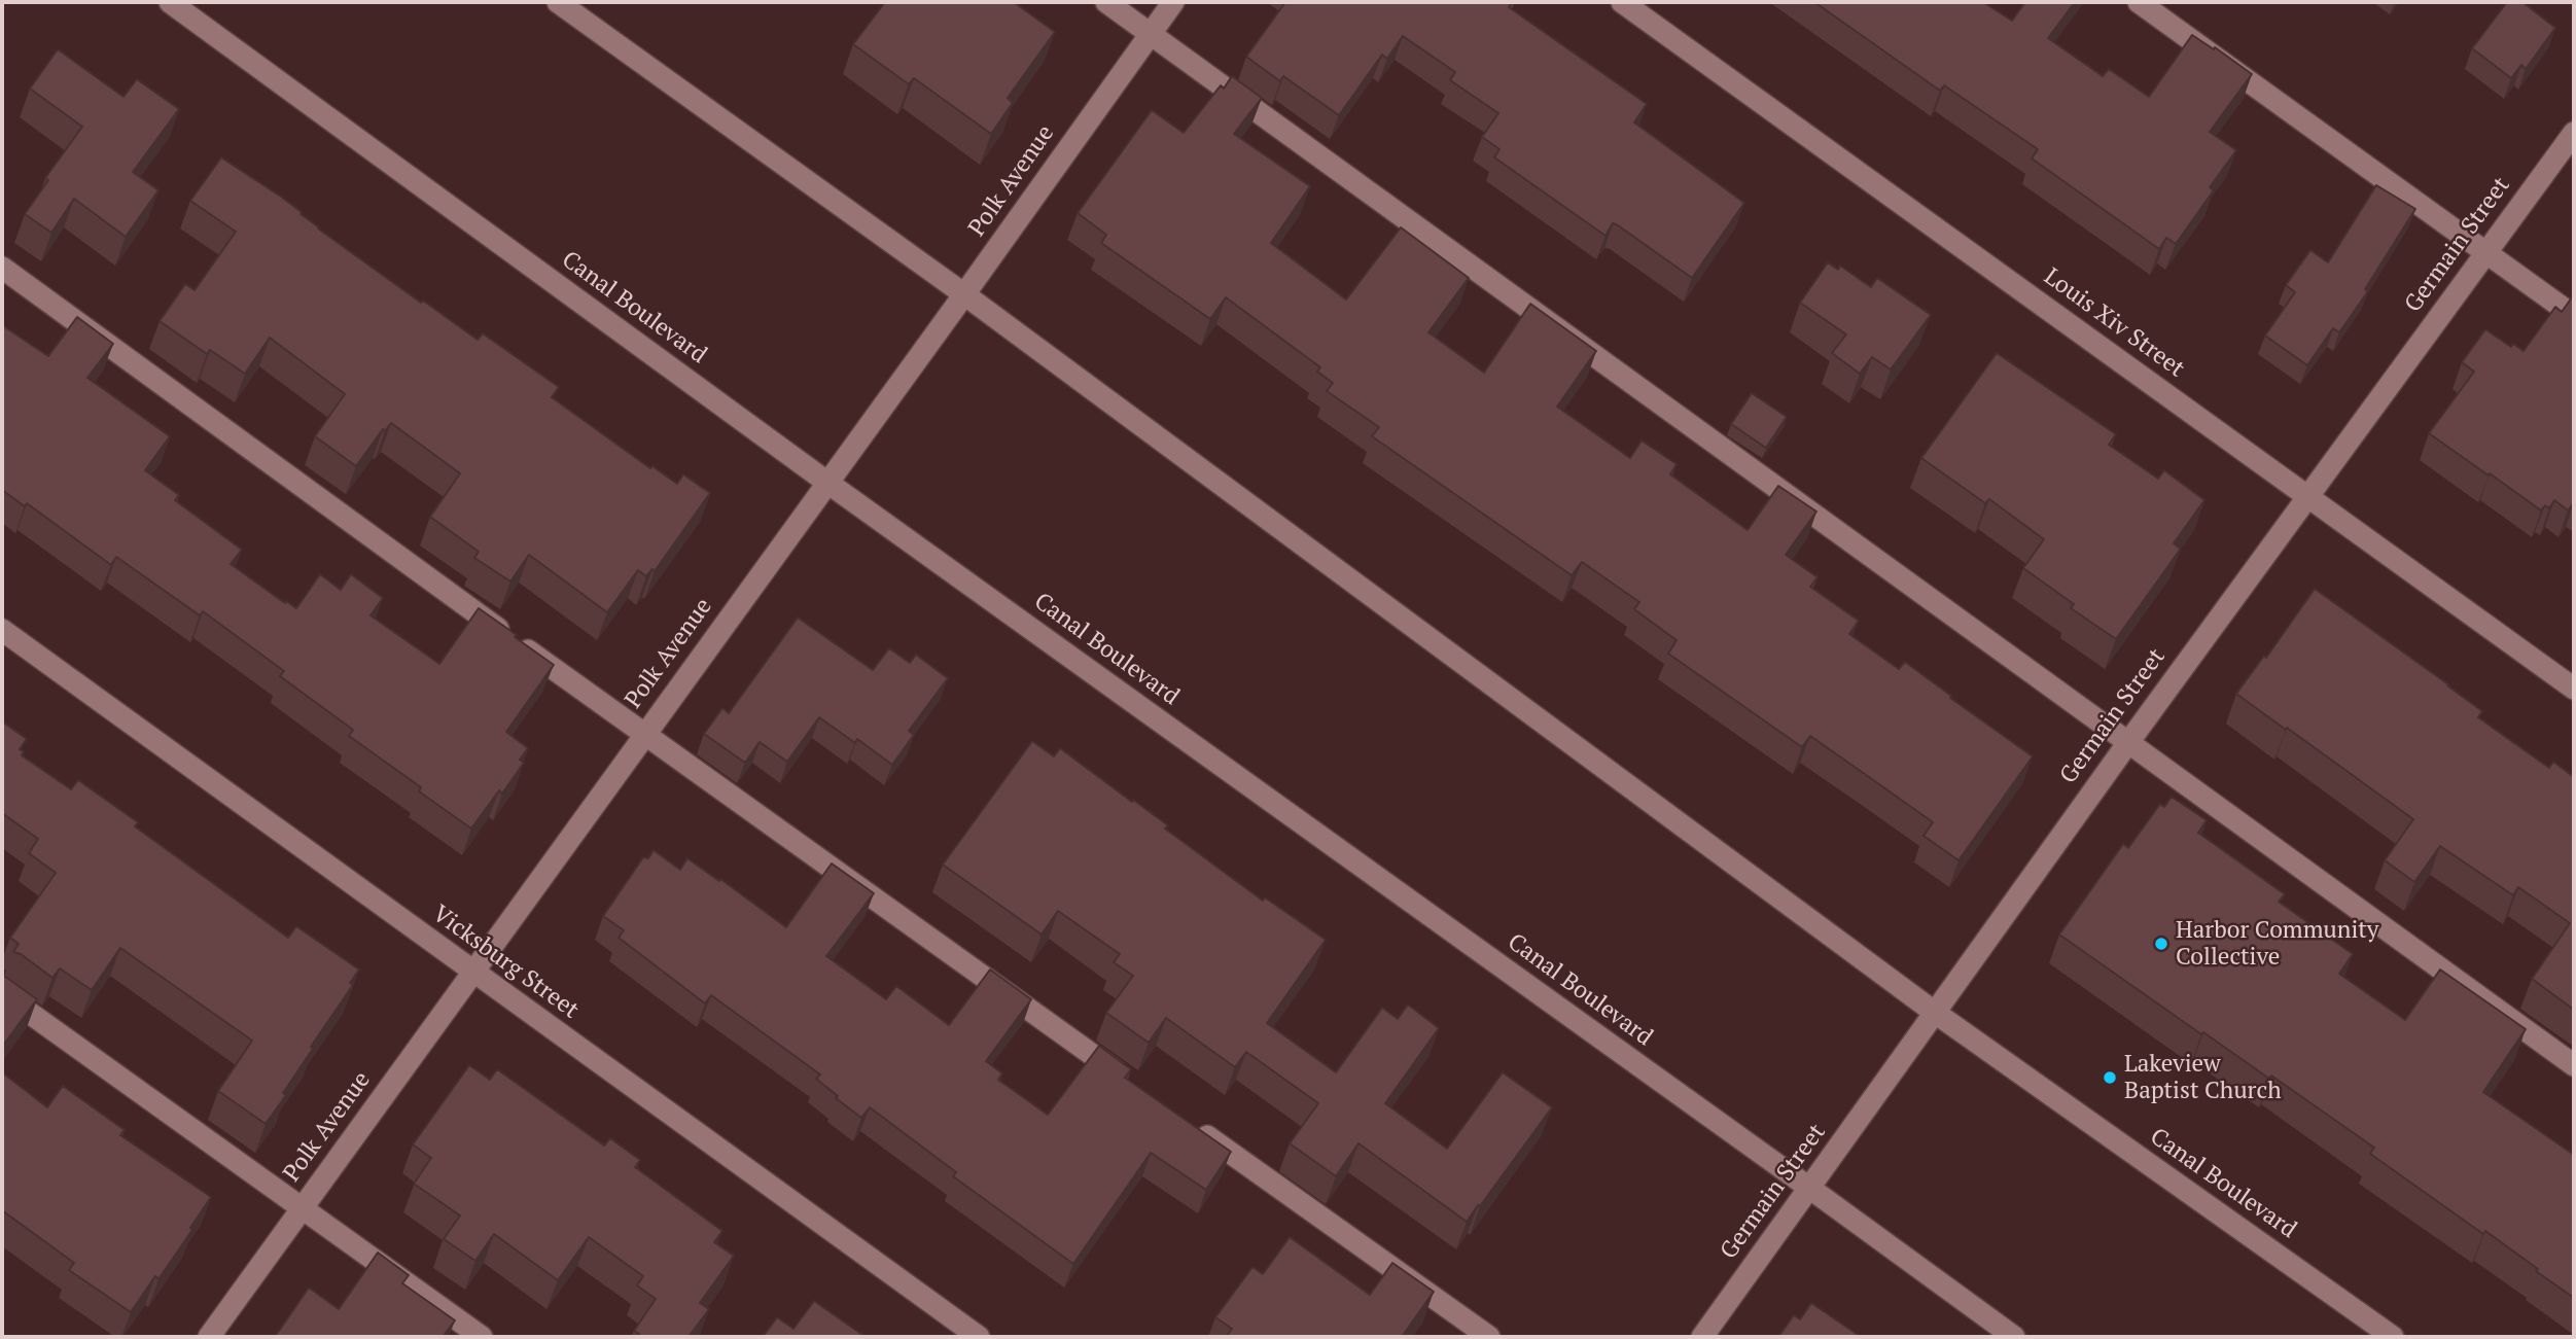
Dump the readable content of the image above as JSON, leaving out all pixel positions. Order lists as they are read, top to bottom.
{
  "streets": {
    "street": [
      "Polk Avenue",
      "Germain Street",
      "Canal Boulevard",
      "Louis Xiv Street",
      "Vicksburg Street"
    ]
  },
  "crossings": [
    ["Polk Avenue", "Canal Boulevard"],
    ["Polk Avenue", "Vicksburg Street"],
    ["Germain Street", "Canal Boulevard"],
    ["Germain Street", "Louis Xiv Street"]
  ],
  "places": ["Harbor Community Collective", "Lakeview Baptist Church"]
}
